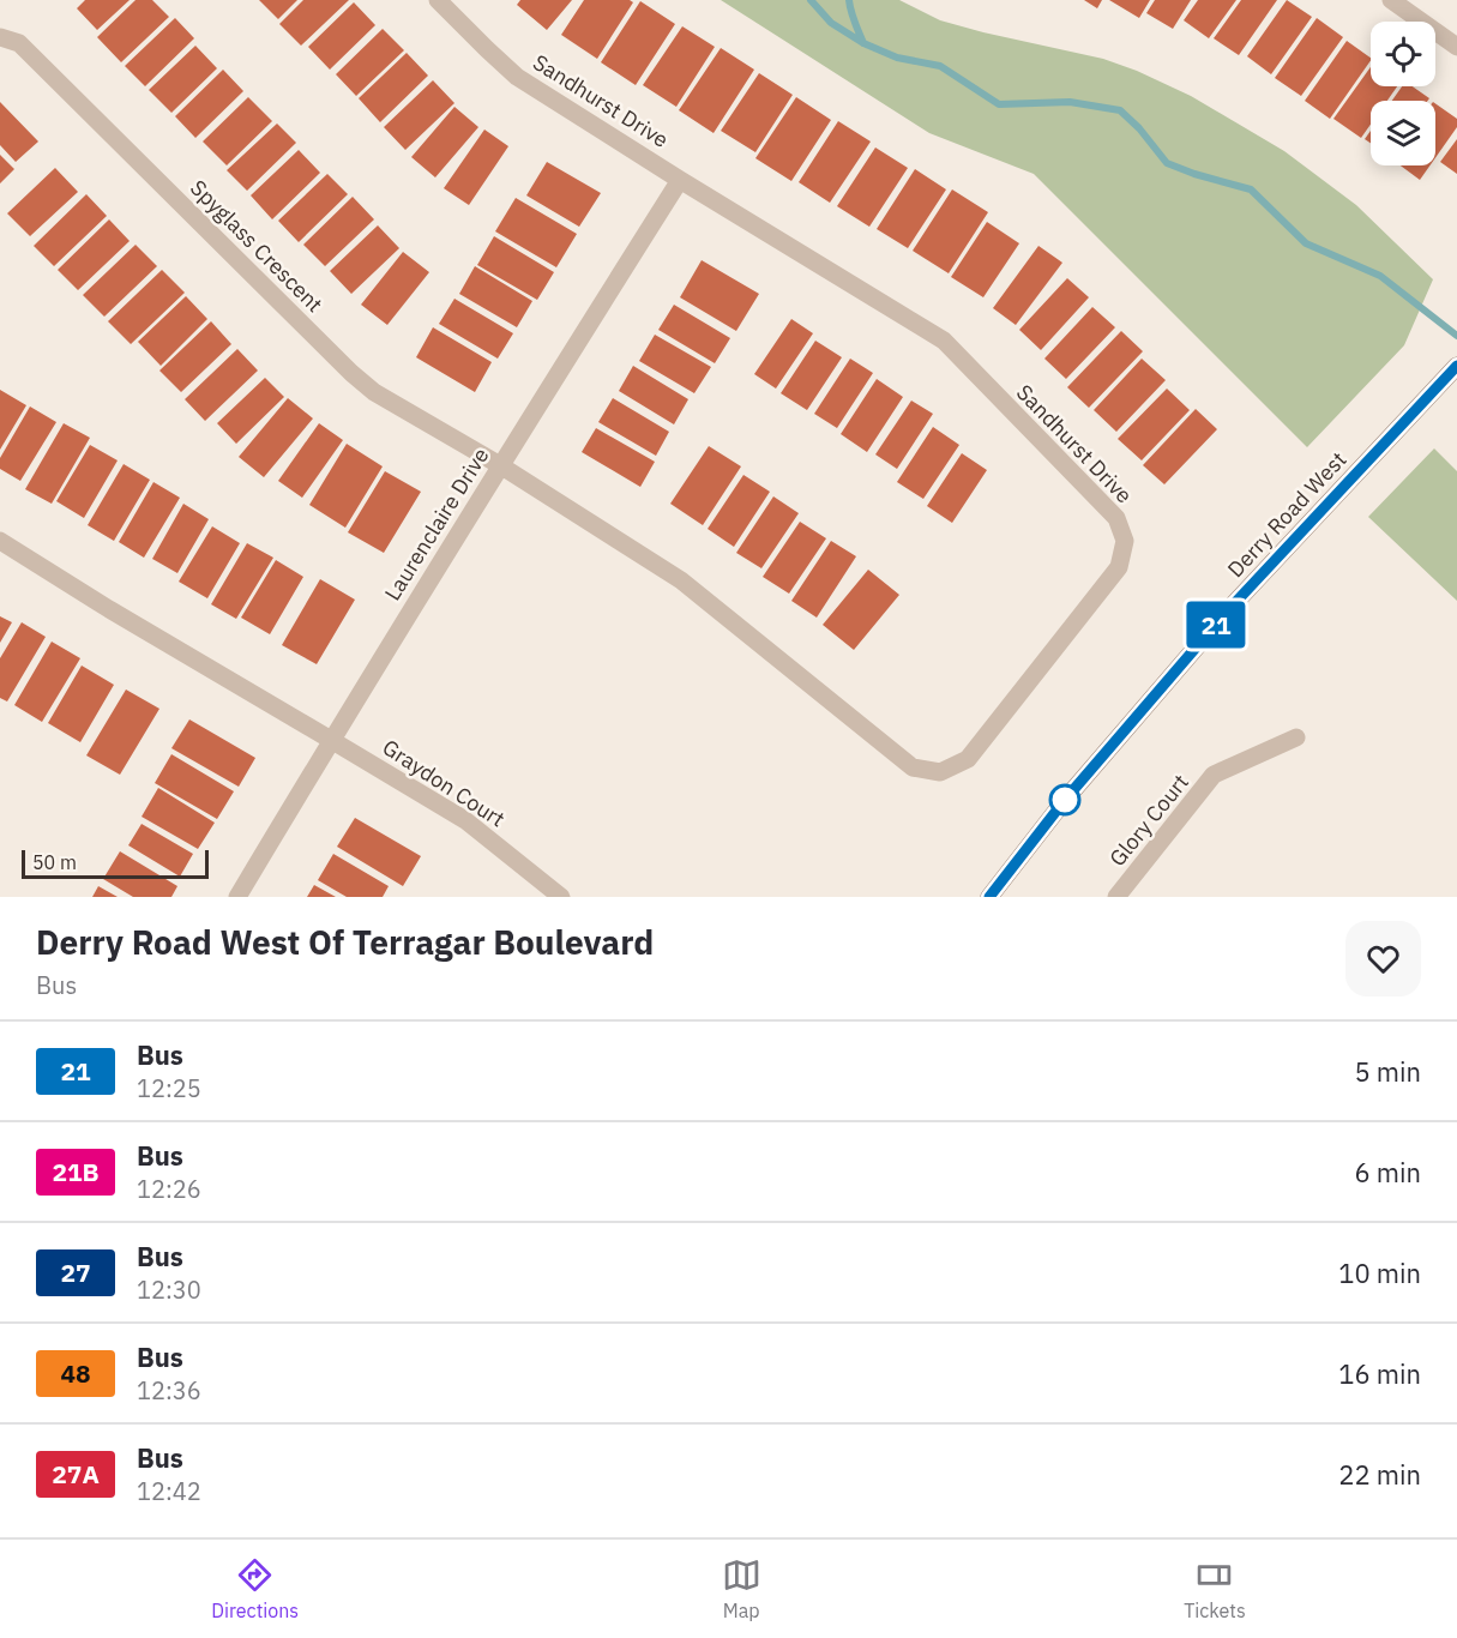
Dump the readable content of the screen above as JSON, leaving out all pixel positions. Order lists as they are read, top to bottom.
{
  "streets": {
    "main road": ["Derry Road West"],
    "street": [
      "Sandhurst Drive",
      "Spyglass Crescent",
      "Laurenclaire Drive",
      "Graydon Court",
      "Glory Court"
    ]
  },
  "crossings": [
    ["Sandhurst Drive", "Spyglass Crescent"],
    ["Sandhurst Drive", "Laurenclaire Drive"],
    ["Spyglass Crescent", "Laurenclaire Drive"],
    ["Laurenclaire Drive", "Graydon Court"]
  ],
  "lines": ["bus line 21"],
  "scale_bar": "50 m",
  "page": {
    "on_map": "21",
    "scale": "50 m",
    "heading": ["Derry Road West Of Terragar Boulevard", "Bus"],
    "list": [
      {
        "mark": "21",
        "name": "Bus",
        "note": "12:25",
        "value": "5 min"
      },
      {
        "mark": "21B",
        "name": "Bus",
        "note": "12:26",
        "value": "6 min"
      },
      {
        "mark": "27",
        "name": "Bus",
        "note": "12:30",
        "value": "10 min"
      },
      {
        "mark": "48",
        "name": "Bus",
        "note": "12:36",
        "value": "16 min"
      },
      {
        "mark": "27A",
        "name": "Bus",
        "note": "12:42",
        "value": "22 min"
      }
    ],
    "tabs": ["Directions", "Map", "Tickets"]
  }
}
